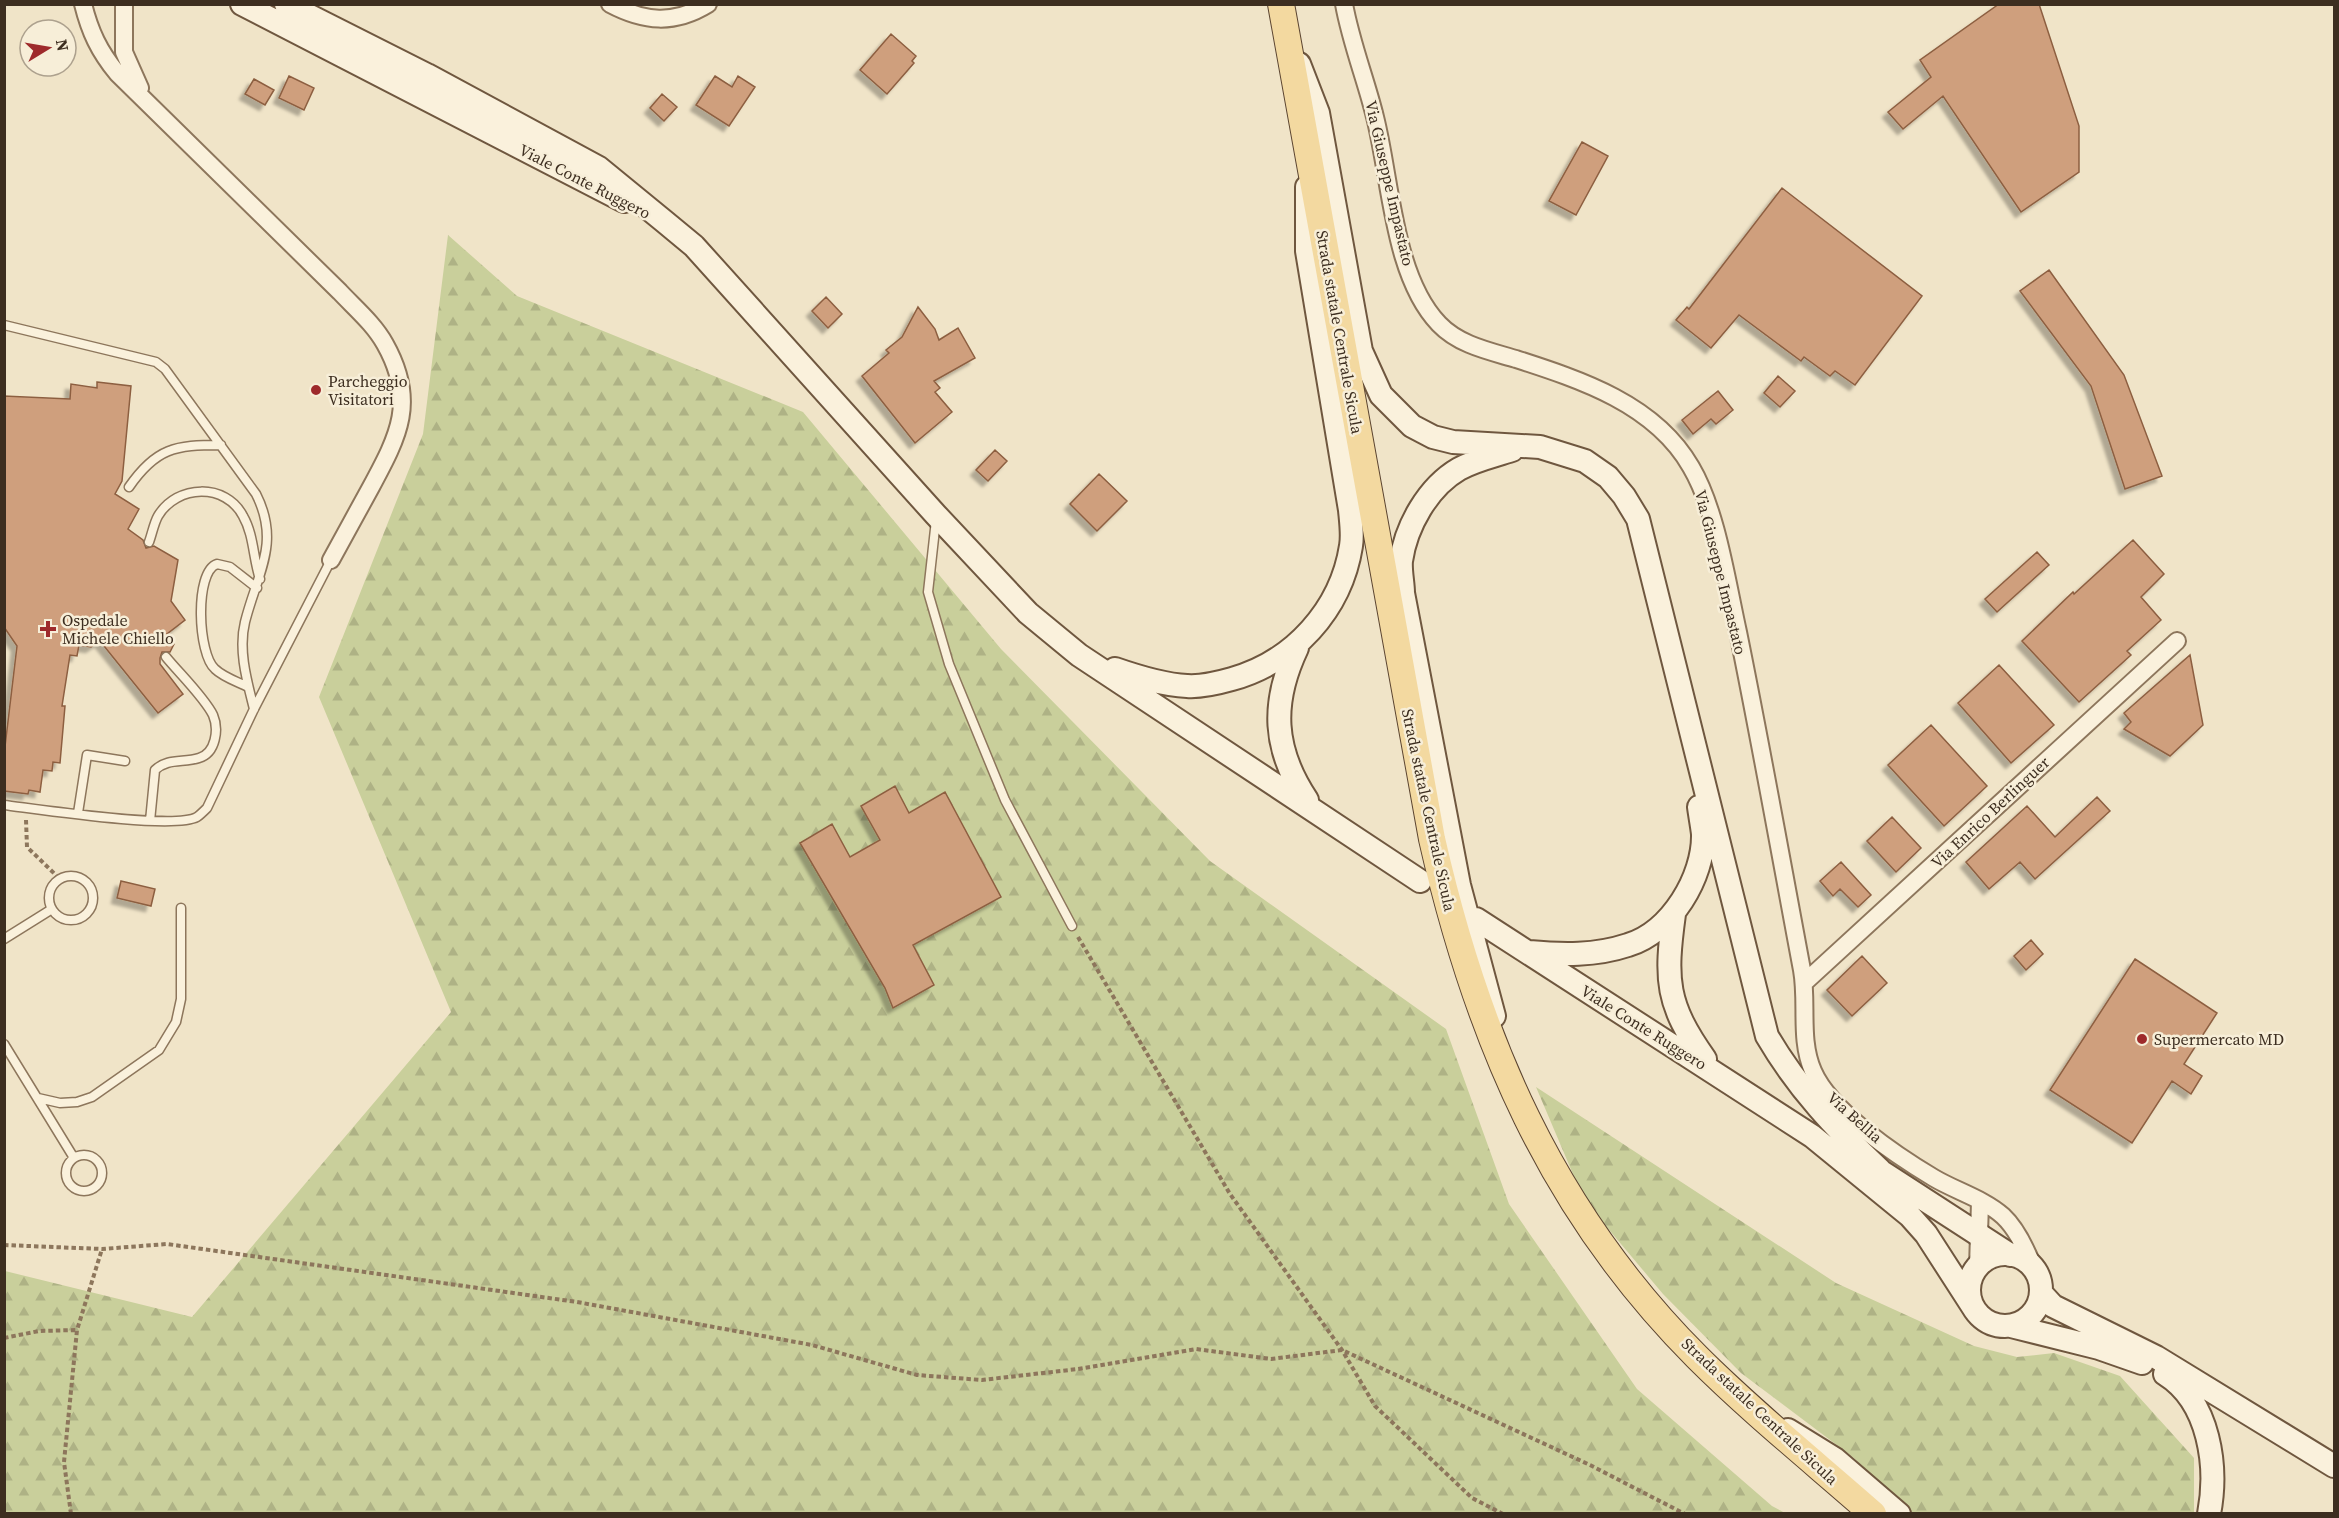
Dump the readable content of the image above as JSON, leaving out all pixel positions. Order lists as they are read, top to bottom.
{
  "streets": {
    "main road": ["Viale Conte Ruggero", "Strada statale Centrale Sicula"],
    "street": ["Via Giuseppe Impastato", "Via Enrico Berlinguer", "Via Bellia"]
  },
  "crossings": [
    ["Via Giuseppe Impastato", "Via Enrico Berlinguer"],
    ["Via Giuseppe Impastato", "Via Bellia"],
    ["Via Enrico Berlinguer", "Via Bellia"]
  ],
  "places": {
    "other": ["Parcheggio Visitatori", "Supermercato MD"],
    "health": ["Ospedale Michele Chiello"]
  },
  "north": "right"
}
